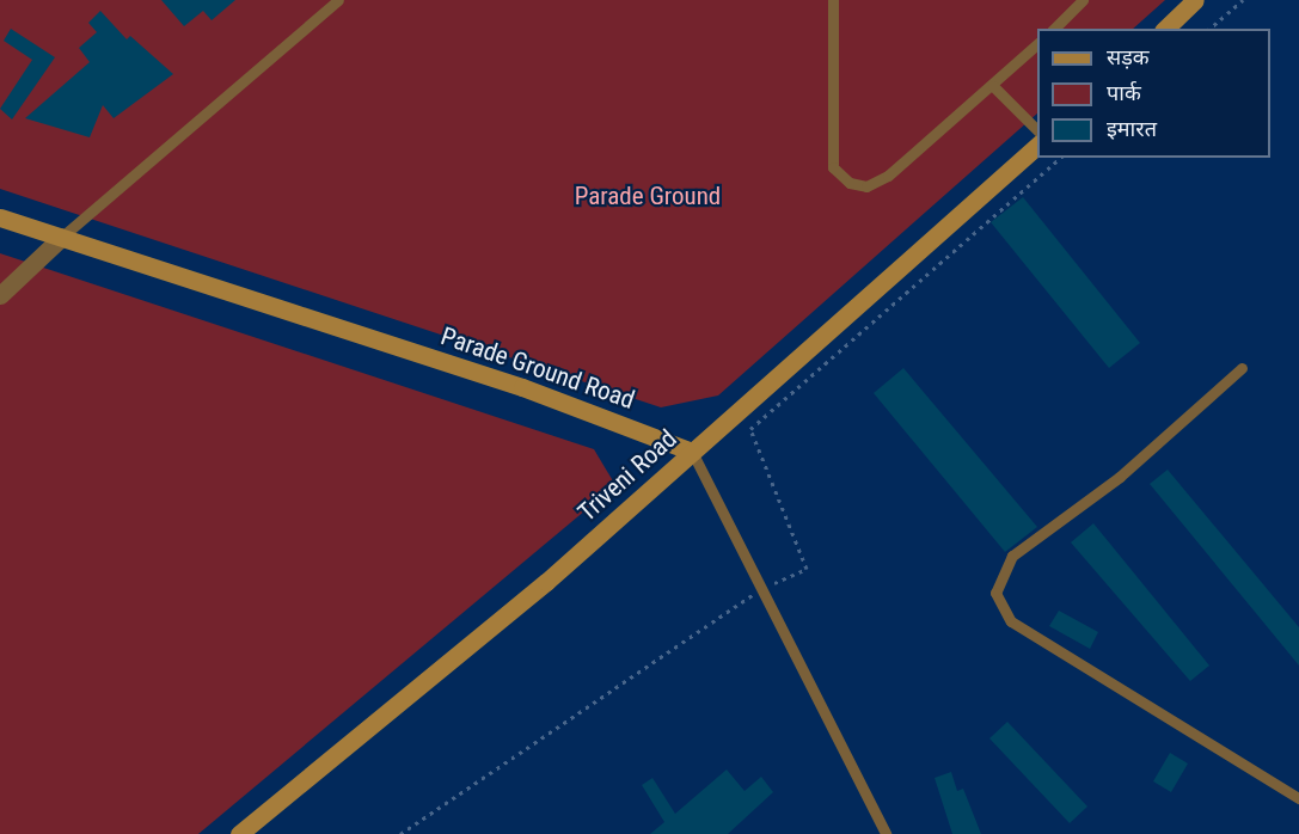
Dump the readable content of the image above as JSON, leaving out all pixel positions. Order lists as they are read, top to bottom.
{
  "streets": {
    "main road": ["Parade Ground Road", "Triveni Road"]
  },
  "crossings": [
    ["Parade Ground Road", "Triveni Road"]
  ],
  "parks": ["Parade Ground"],
  "legend": ["सड़क", "पार्क", "इमारत"]
}
